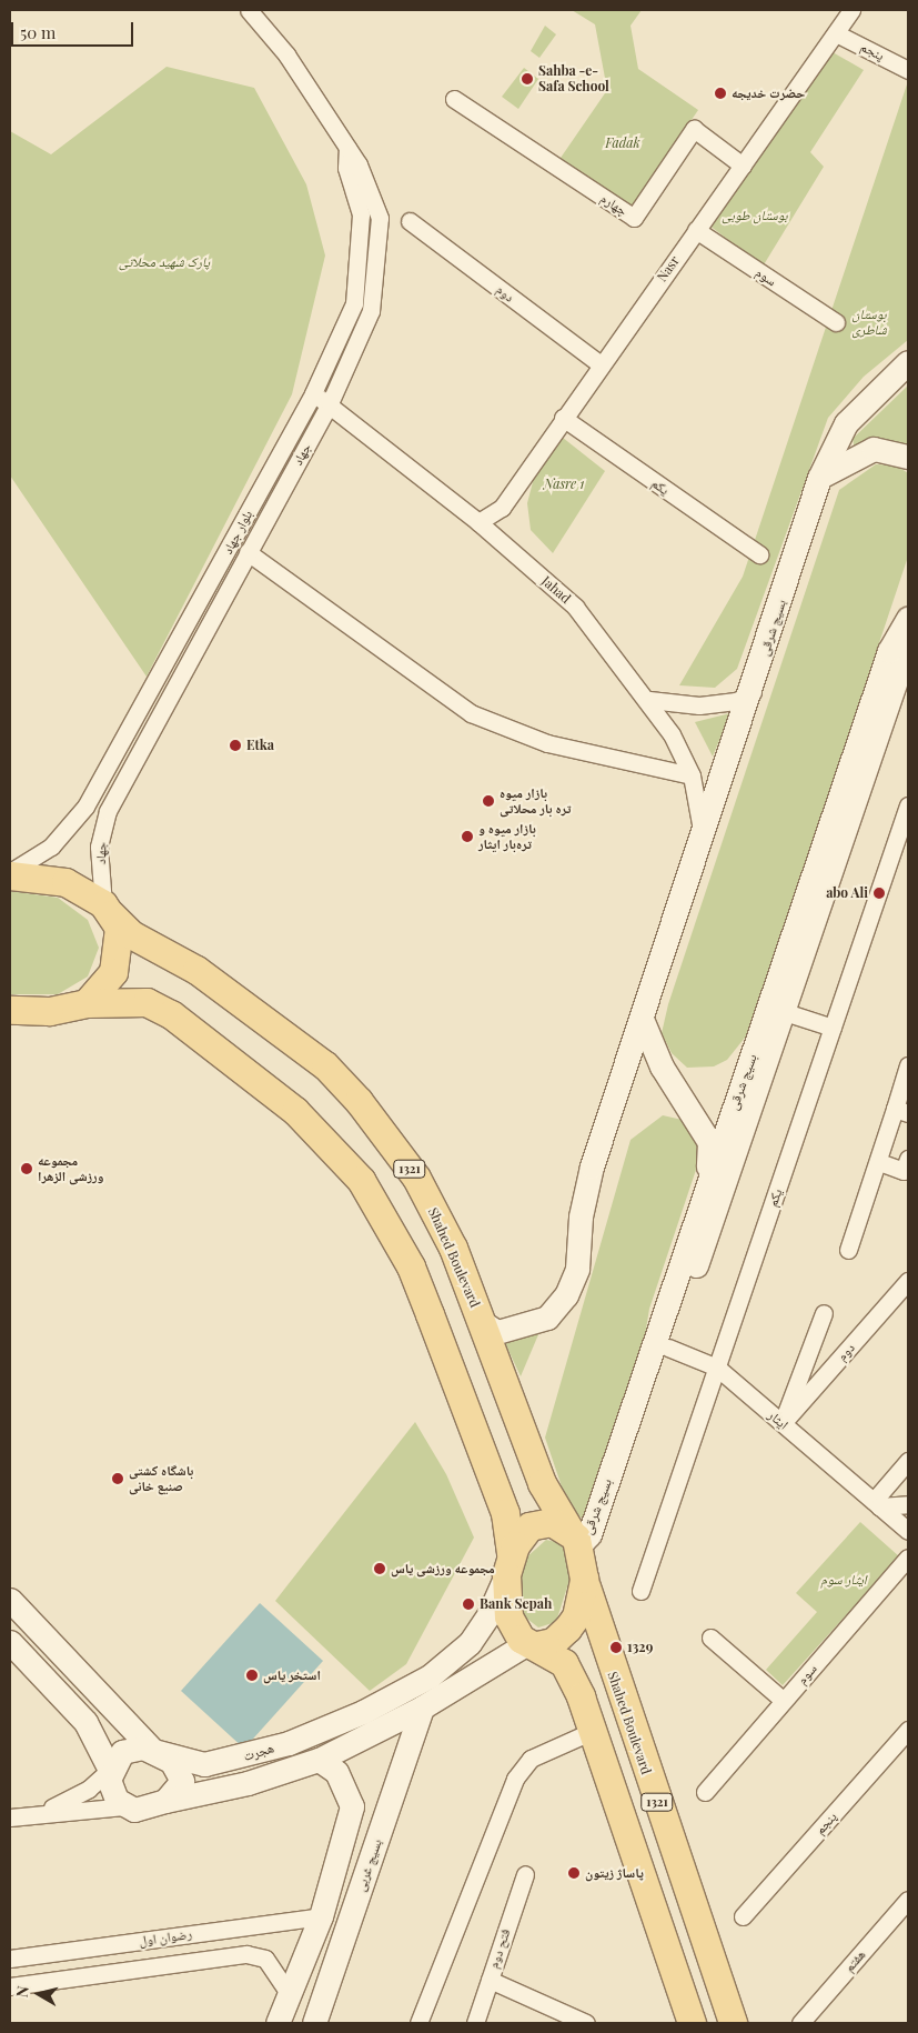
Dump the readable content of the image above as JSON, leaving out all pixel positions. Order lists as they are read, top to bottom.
{
  "streets": {
    "main road": [
      "بسیج شرقی",
      "1321",
      "Shahed Boulevard",
      "هجرت",
      "بسیج غربی"
    ],
    "street": [
      "پنجم",
      "چهارم",
      "Nasr",
      "سوم",
      "دوم",
      "جهاد",
      "یکم",
      "بلوار جهاد",
      "Jahad",
      "ایثار",
      "رضوان اول",
      "فتح دوم",
      "هفتم"
    ]
  },
  "crossings": [
    ["پنجم", "Nasr"],
    ["چهارم", "Nasr"],
    ["Nasr", "سوم"],
    ["Nasr", "دوم"],
    ["Nasr", "یکم"],
    ["Nasr", "Jahad"],
    ["دوم", "ایثار"],
    ["جهاد", "بلوار جهاد"],
    ["جهاد", "Jahad"],
    ["جهاد", "Shahed Boulevard"],
    ["یکم", "ایثار"],
    ["بلوار جهاد", "Jahad"],
    ["بلوار جهاد", "Shahed Boulevard"],
    ["Jahad", "بسیج شرقی"],
    ["بسیج شرقی", "1321"],
    ["بسیج شرقی", "Shahed Boulevard"],
    ["بسیج شرقی", "ایثار"],
    ["بسیج شرقی", "هجرت"],
    ["1321", "Shahed Boulevard"],
    ["1321", "هجرت"],
    ["Shahed Boulevard", "هجرت"],
    ["هجرت", "بسیج غربی"]
  ],
  "parks": [
    "Fadak",
    "بوستان طوبی",
    "پارک شهید محلاتی",
    "بوستان شاطری",
    "Nasre 1",
    "ایثار سوم"
  ],
  "places": [
    "Sahba -e- Safa School",
    "حضرت خدیجه",
    "Etka",
    "بازار میوه تره بار محلاتی",
    "بازار میوه و تره‌بار ایثار",
    "abo Ali",
    "مجموعه ورزشی الزهرا",
    "باشگاه کشتی صنیع خانی",
    "مجموعه ورزشی یاس",
    "Bank Sepah",
    "1329",
    "استخر یاس",
    "پاساژ زیتون"
  ],
  "scale_bar": "50 m",
  "north": "left"
}
